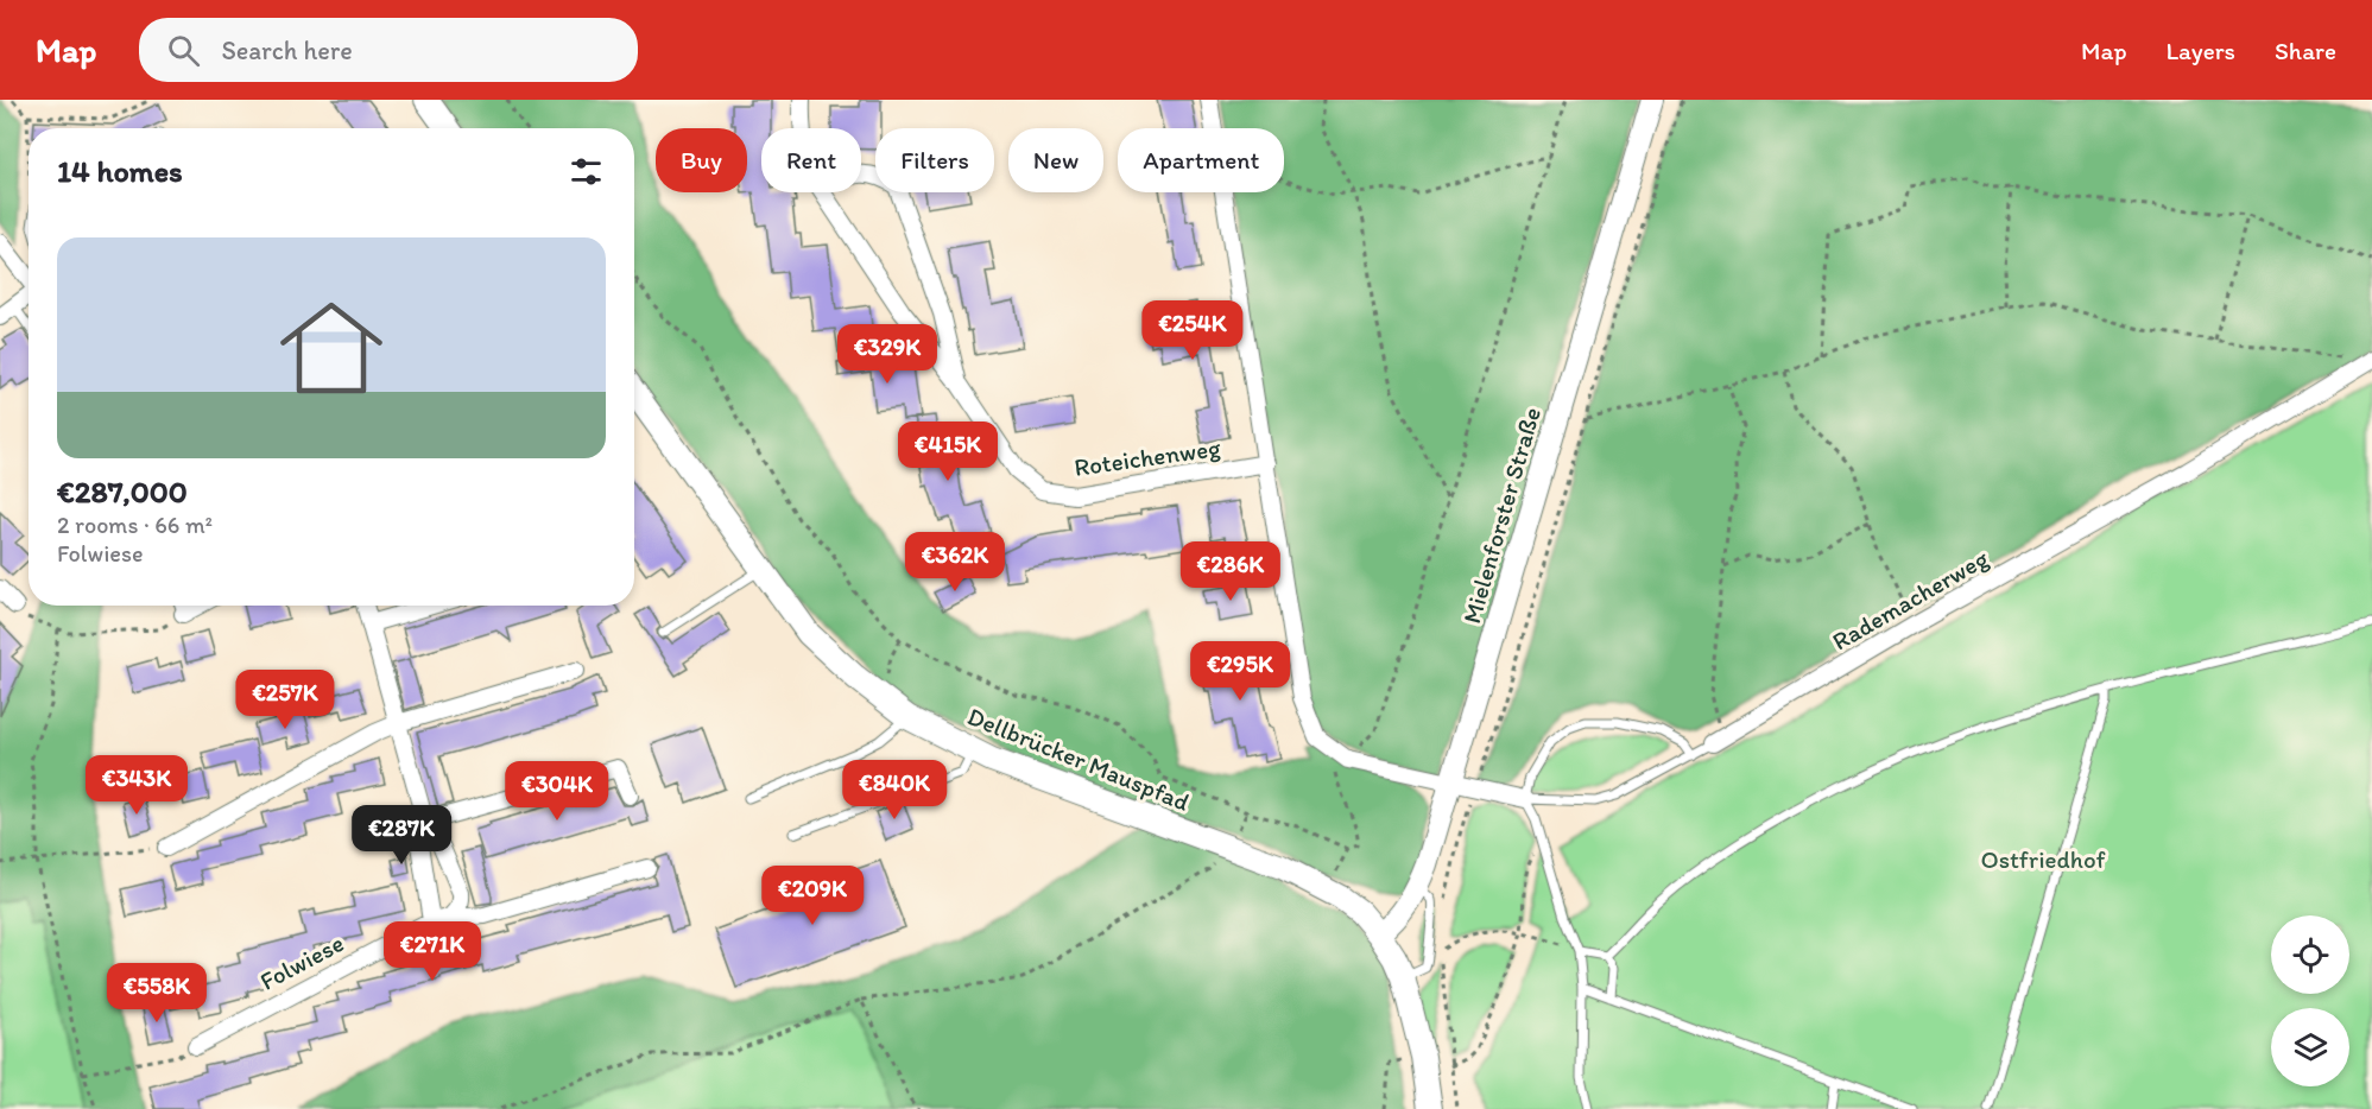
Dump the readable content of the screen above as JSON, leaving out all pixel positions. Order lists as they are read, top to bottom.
{
  "streets": {
    "main road": ["Dellbrücker Mauspfad"],
    "street": [
      "Roteichenweg",
      "Mielenforster Straße",
      "Rademacherweg",
      "Folwiese"
    ]
  },
  "crossings": [
    ["Mielenforster Straße", "Rademacherweg"],
    ["Mielenforster Straße", "Dellbrücker Mauspfad"]
  ],
  "parks": ["Ostfriedhof"],
  "page": {
    "header": "Map",
    "search": "Search here",
    "nav": ["Map", "Layers", "Share"],
    "chip": [
      "Buy",
      "Rent",
      "Filters",
      "New",
      "Apartment"
    ],
    "heading": "14 homes",
    "list": [
      {
        "name": "€287,000",
        "note": "2 rooms · 66 m² · Folwiese"
      }
    ],
    "price": [
      "€254K",
      "€329K",
      "€415K",
      "€362K",
      "€286K",
      "€295K",
      "€257K",
      "€343K",
      "€840K",
      "€304K",
      "€287K",
      "€209K",
      "€271K",
      "€558K"
    ]
  }
}
